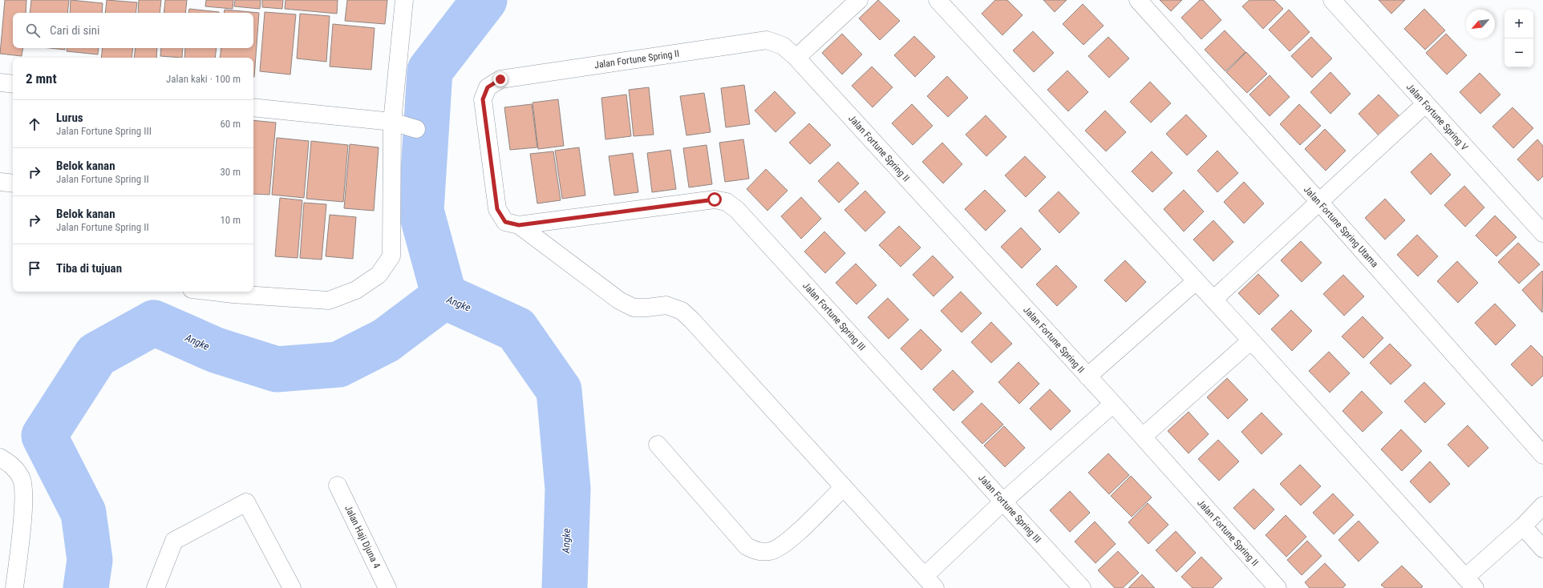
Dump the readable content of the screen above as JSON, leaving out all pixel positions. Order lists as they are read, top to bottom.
{
  "streets": {
    "street": [
      "Jalan Fortune Spring II",
      "Jalan Fortune Spring V",
      "Jalan Fortune Spring Utama",
      "Jalan Fortune Spring III",
      "Jalan Haji Djuna 4"
    ]
  },
  "crossings": [
    ["Jalan Fortune Spring II", "Jalan Fortune Spring III"]
  ],
  "water": ["Angke"],
  "north": "bottom left",
  "page": {
    "map_buttons": ["+", "−"],
    "search": "Cari di sini",
    "heading": ["2 mnt", "Jalan kaki · 100 m"],
    "list": [
      ["Lurus", "Jalan Fortune Spring III", "60 m"],
      ["Belok kanan", "Jalan Fortune Spring II", "30 m"],
      ["Belok kanan", "Jalan Fortune Spring II", "10 m"],
      "Tiba di tujuan"
    ]
  }
}
